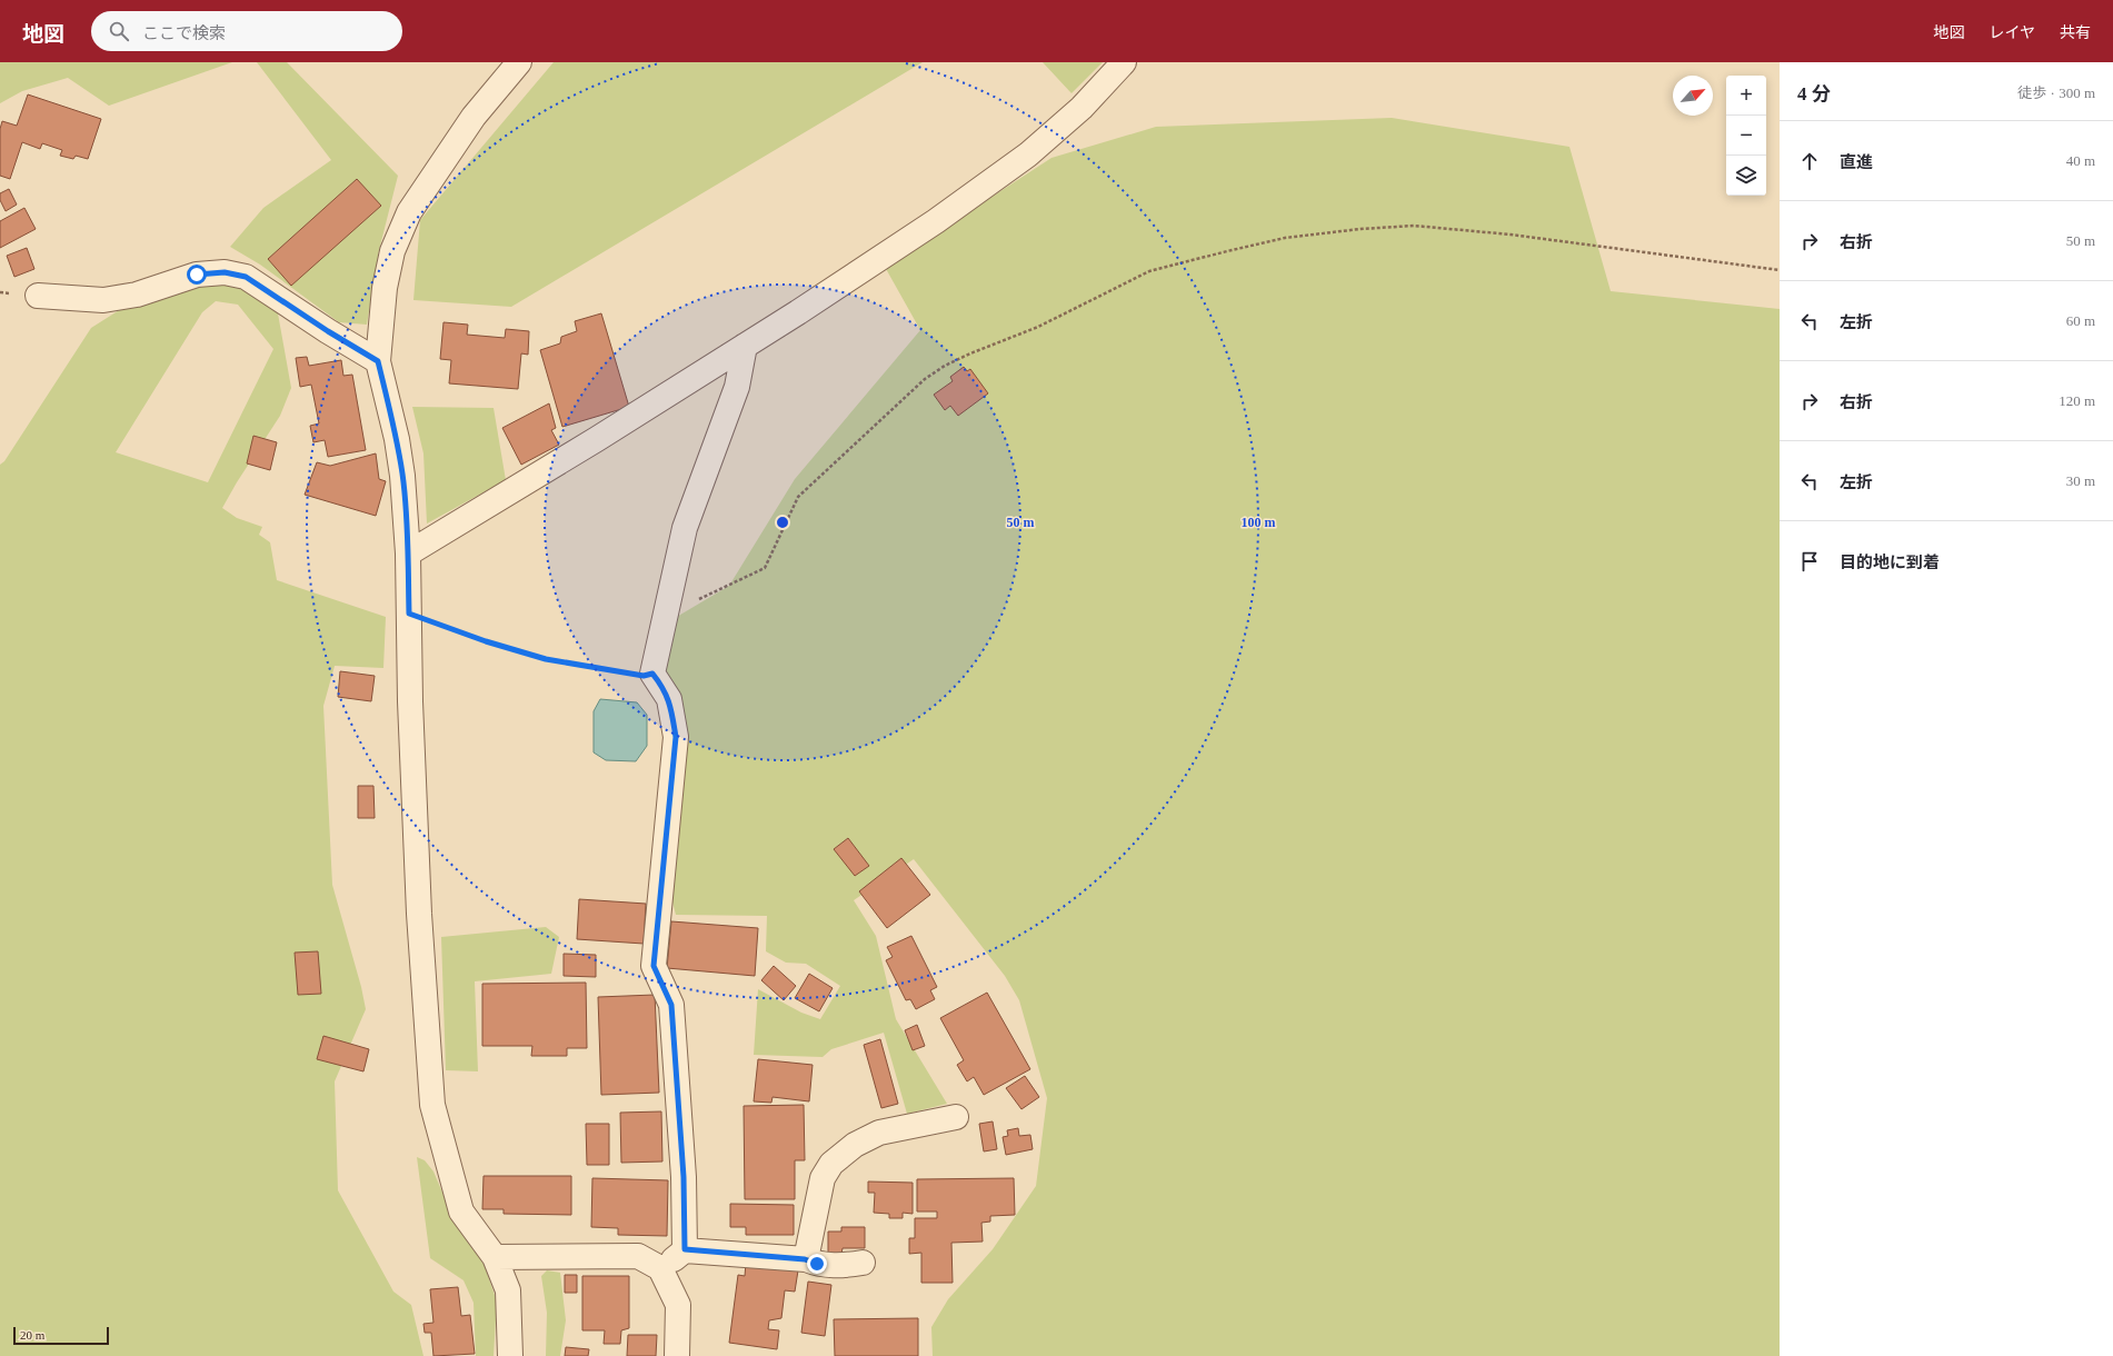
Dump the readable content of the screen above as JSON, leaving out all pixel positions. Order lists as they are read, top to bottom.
{
  "scale_bar": "20 m",
  "north": "top right",
  "page": {
    "header": "地図",
    "search": "ここで検索",
    "nav": ["地図", "レイヤ", "共有"],
    "heading": ["4 分", "徒歩 · 300 m"],
    "map_buttons": ["+", "−"],
    "list": [
      ["直進", "40 m"],
      ["右折", "50 m"],
      ["左折", "60 m"],
      ["右折", "120 m"],
      ["左折", "30 m"],
      "目的地に到着"
    ],
    "scale": "20 m"
  },
  "rings": ["50 m", "100 m"]
}
